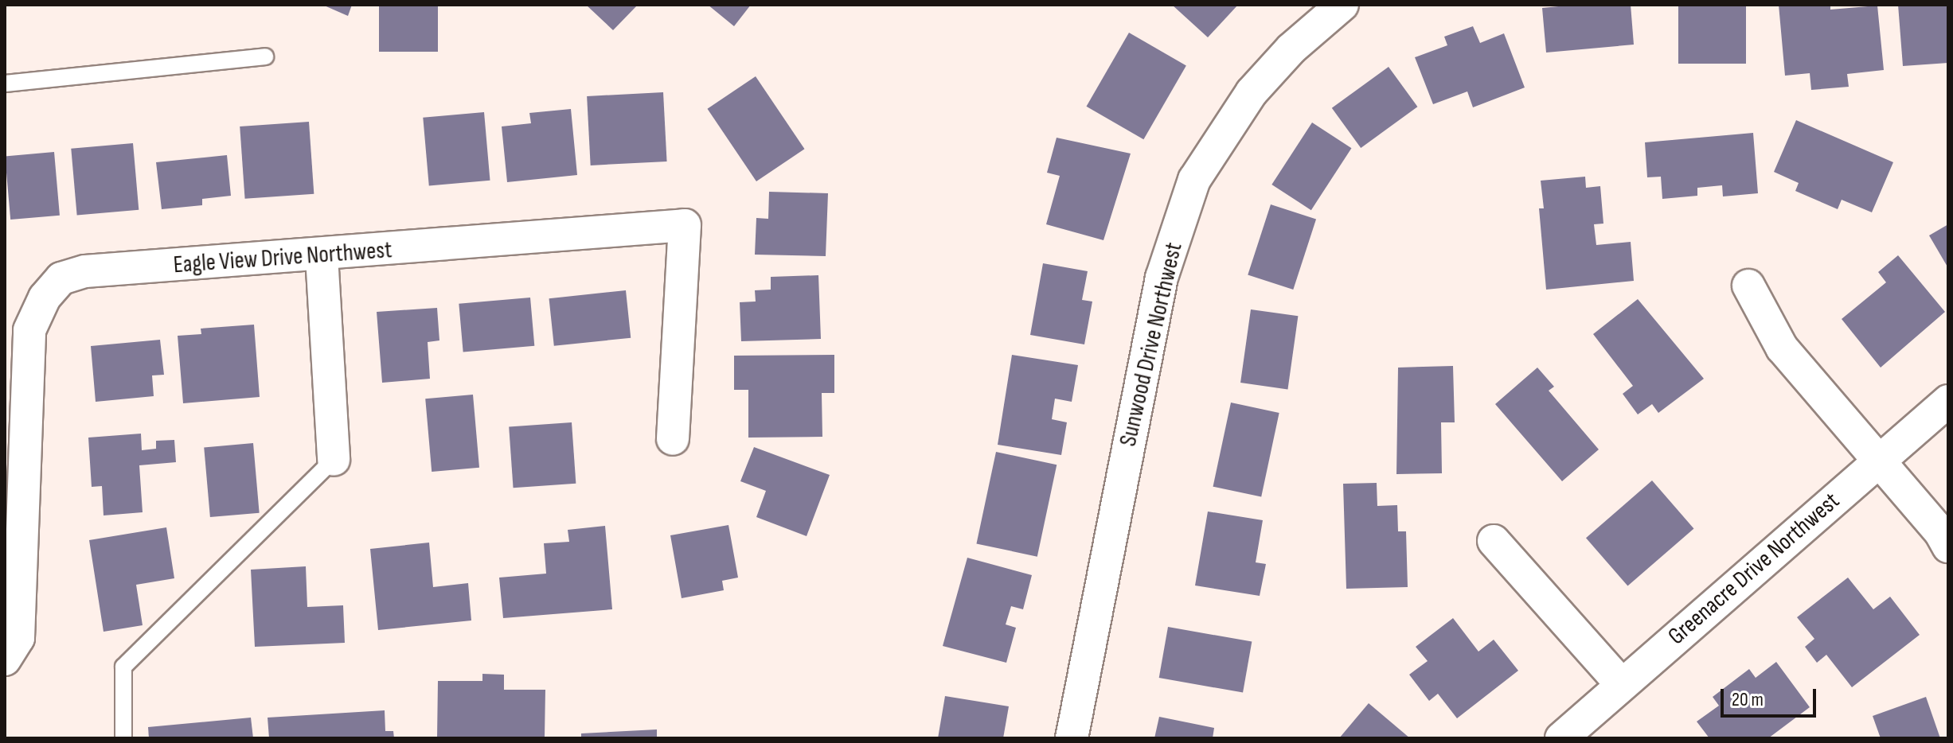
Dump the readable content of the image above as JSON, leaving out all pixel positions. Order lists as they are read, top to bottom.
{
  "streets": {
    "street": ["Eagle View Drive Northwest", "Sunwood Drive Northwest", "Greenacre Drive Northwest"]
  },
  "scale_bar": "20 m"
}
